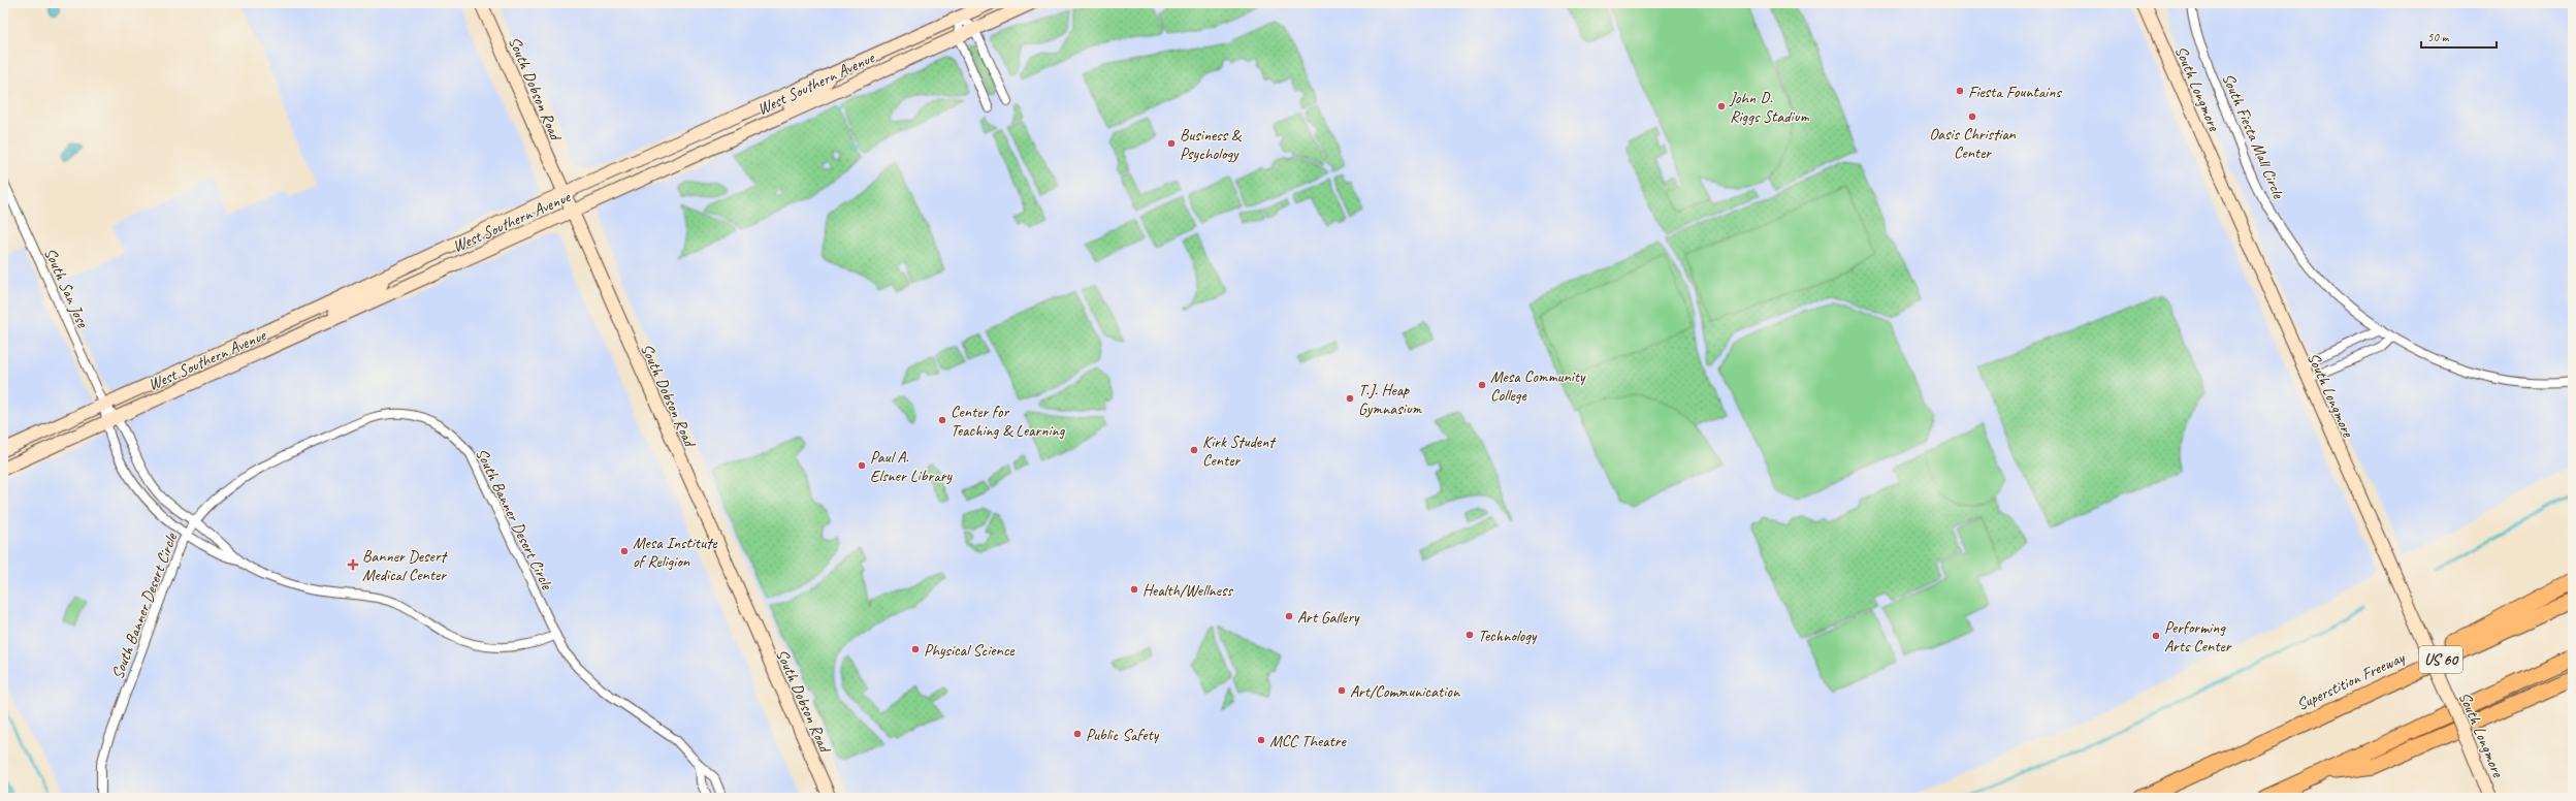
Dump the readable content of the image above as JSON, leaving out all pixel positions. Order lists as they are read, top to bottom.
{
  "streets": {
    "highway": ["US 60", "Superstition Freeway"],
    "main road": ["West Southern Avenue", "South Dobson Road", "South Longmore"],
    "street": ["South Fiesta Mall Circle", "South San Jose", "South Banner Desert Circle"]
  },
  "crossings": [
    ["West Southern Avenue", "South Dobson Road"],
    ["West Southern Avenue", "South San Jose"]
  ],
  "places": {
    "other": [
      "Fiesta Fountains",
      "John D. Riggs Stadium",
      "Oasis Christian Center",
      "Business & Psychology",
      "Mesa Community College",
      "T.J. Heap Gymnasium",
      "Center for Teaching & Learning",
      "Kirk Student Center",
      "Paul A. Elsner Library",
      "Mesa Institute of Religion",
      "Health/Wellness",
      "Art Gallery",
      "Technology",
      "Performing Arts Center",
      "Physical Science",
      "Art/Communication",
      "Public Safety",
      "MCC Theatre"
    ],
    "health": ["Banner Desert Medical Center"]
  },
  "scale_bar": "50 m"
}
